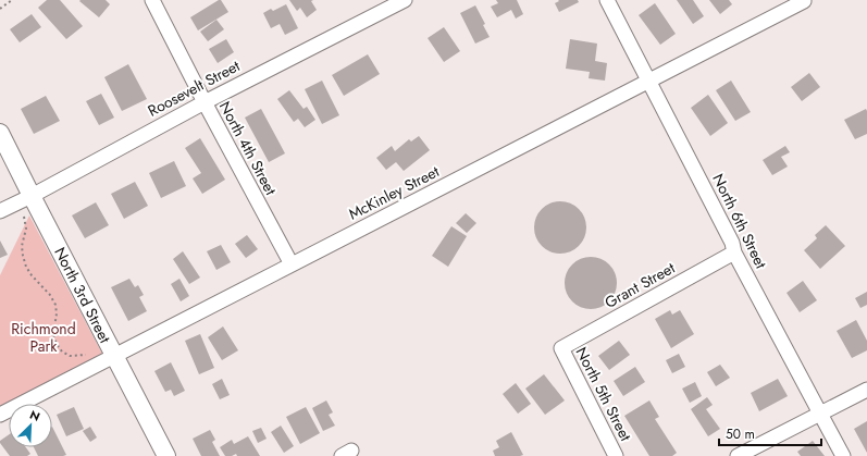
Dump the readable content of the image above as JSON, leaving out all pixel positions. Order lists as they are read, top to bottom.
{
  "streets": {
    "street": [
      "Roosevelt Street",
      "North 4th Street",
      "McKinley Street",
      "North 6th Street",
      "Grant Street",
      "North 3rd Street",
      "North 5th Street"
    ]
  },
  "crossings": [
    ["Roosevelt Street", "North 4th Street"],
    ["Roosevelt Street", "North 3rd Street"],
    ["North 4th Street", "McKinley Street"],
    ["McKinley Street", "North 6th Street"],
    ["McKinley Street", "North 3rd Street"],
    ["North 6th Street", "Grant Street"],
    ["Grant Street", "North 5th Street"]
  ],
  "parks": ["Richmond Park"],
  "scale_bar": "50 m",
  "north": "top right"
}
